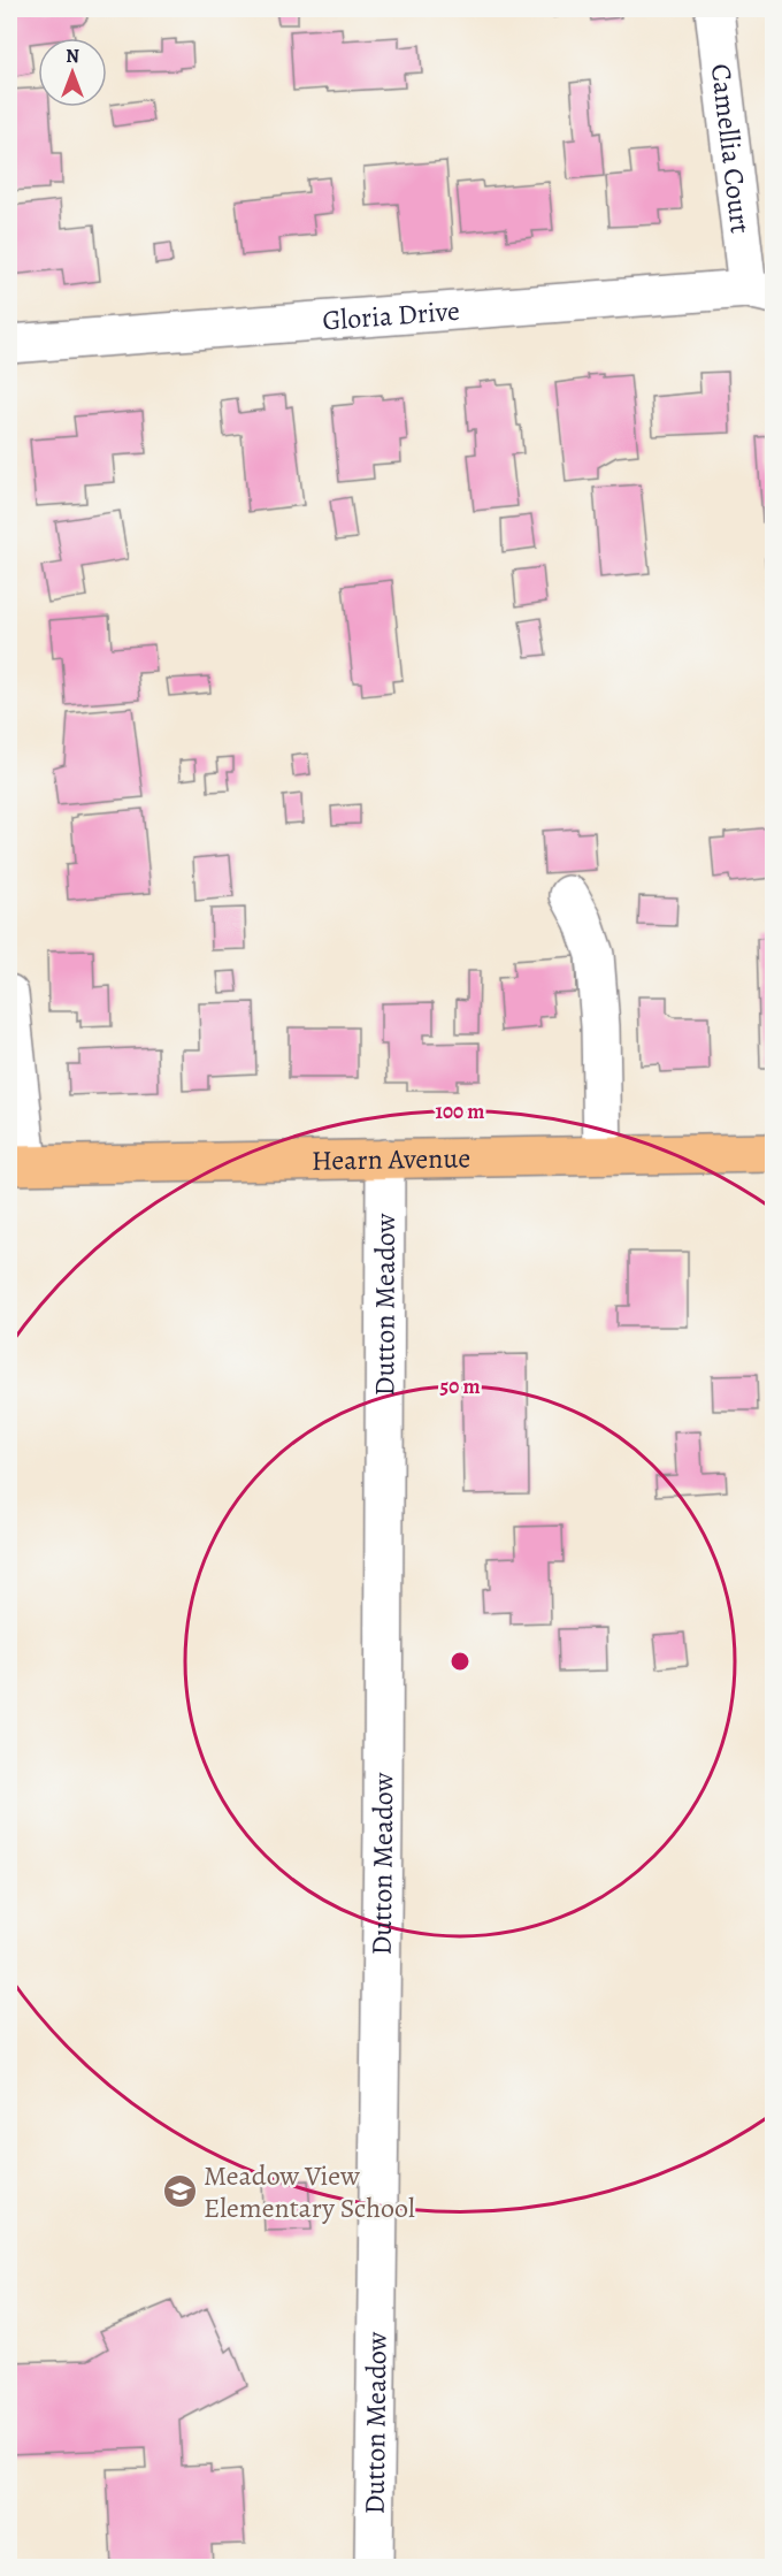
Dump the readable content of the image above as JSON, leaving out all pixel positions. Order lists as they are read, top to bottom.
{
  "streets": {
    "main road": ["Hearn Avenue"],
    "street": ["Camellia Court", "Gloria Drive", "Dutton Meadow"]
  },
  "crossings": [
    ["Camellia Court", "Gloria Drive"],
    ["Hearn Avenue", "Dutton Meadow"]
  ],
  "places": {
    "school or university": ["Meadow View Elementary School"]
  },
  "north": "top",
  "rings": ["100 m", "50 m"]
}
